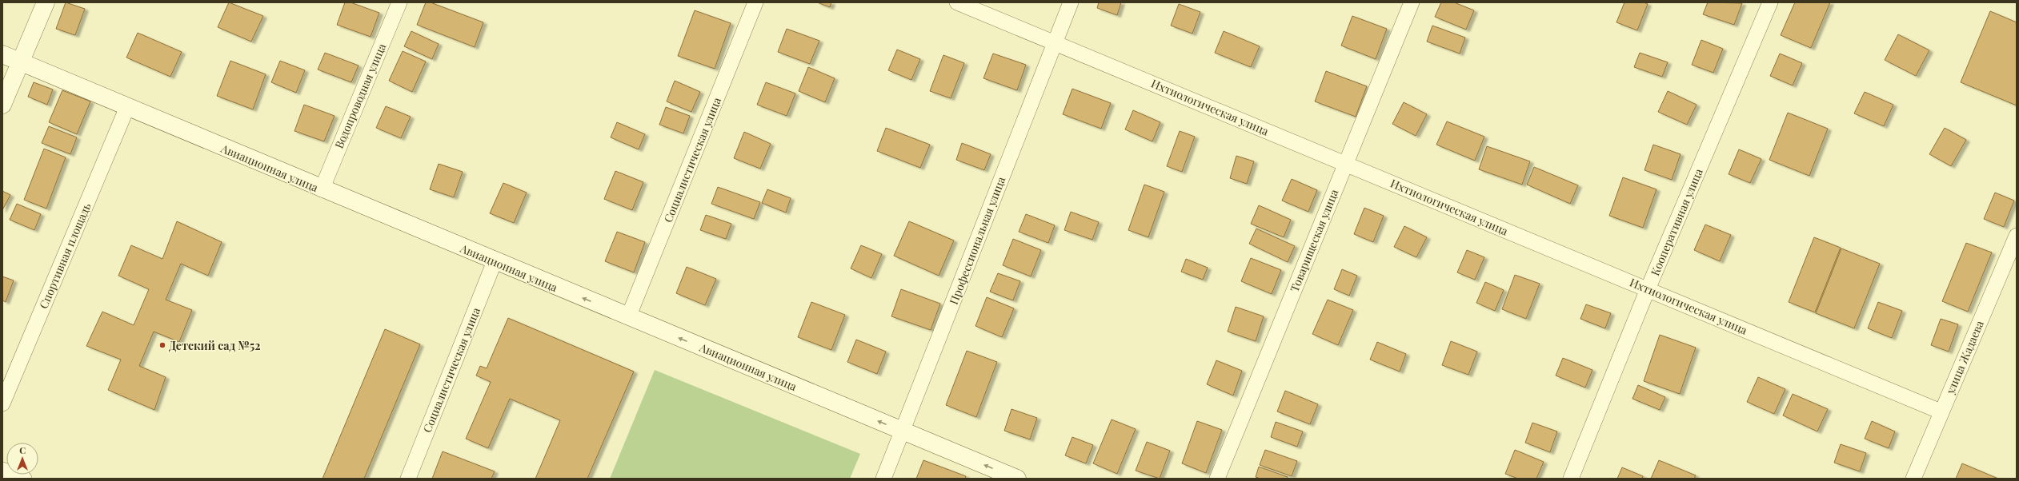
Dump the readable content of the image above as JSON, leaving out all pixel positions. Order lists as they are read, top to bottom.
{
  "streets": {
    "main road": ["Авиационная улица"],
    "street": [
      "Водопроводная улица",
      "Ихтиологическая улица",
      "Социалистическая улица",
      "Кооперативная улица",
      "Профессиональная улица",
      "Товарищеская улица",
      "Спортивная площадь",
      "улица Жадаева"
    ]
  },
  "crossings": [
    ["Водопроводная улица", "Авиационная улица"],
    ["Ихтиологическая улица", "Кооперативная улица"],
    ["Ихтиологическая улица", "Профессиональная улица"],
    ["Ихтиологическая улица", "Товарищеская улица"],
    ["Ихтиологическая улица", "улица Жадаева"],
    ["Социалистическая улица", "Авиационная улица"],
    ["Авиационная улица", "Профессиональная улица"],
    ["Авиационная улица", "Спортивная площадь"]
  ],
  "one_way": ["Авиационная улица"],
  "places": ["Детский сад №52"],
  "north": "top"
}
